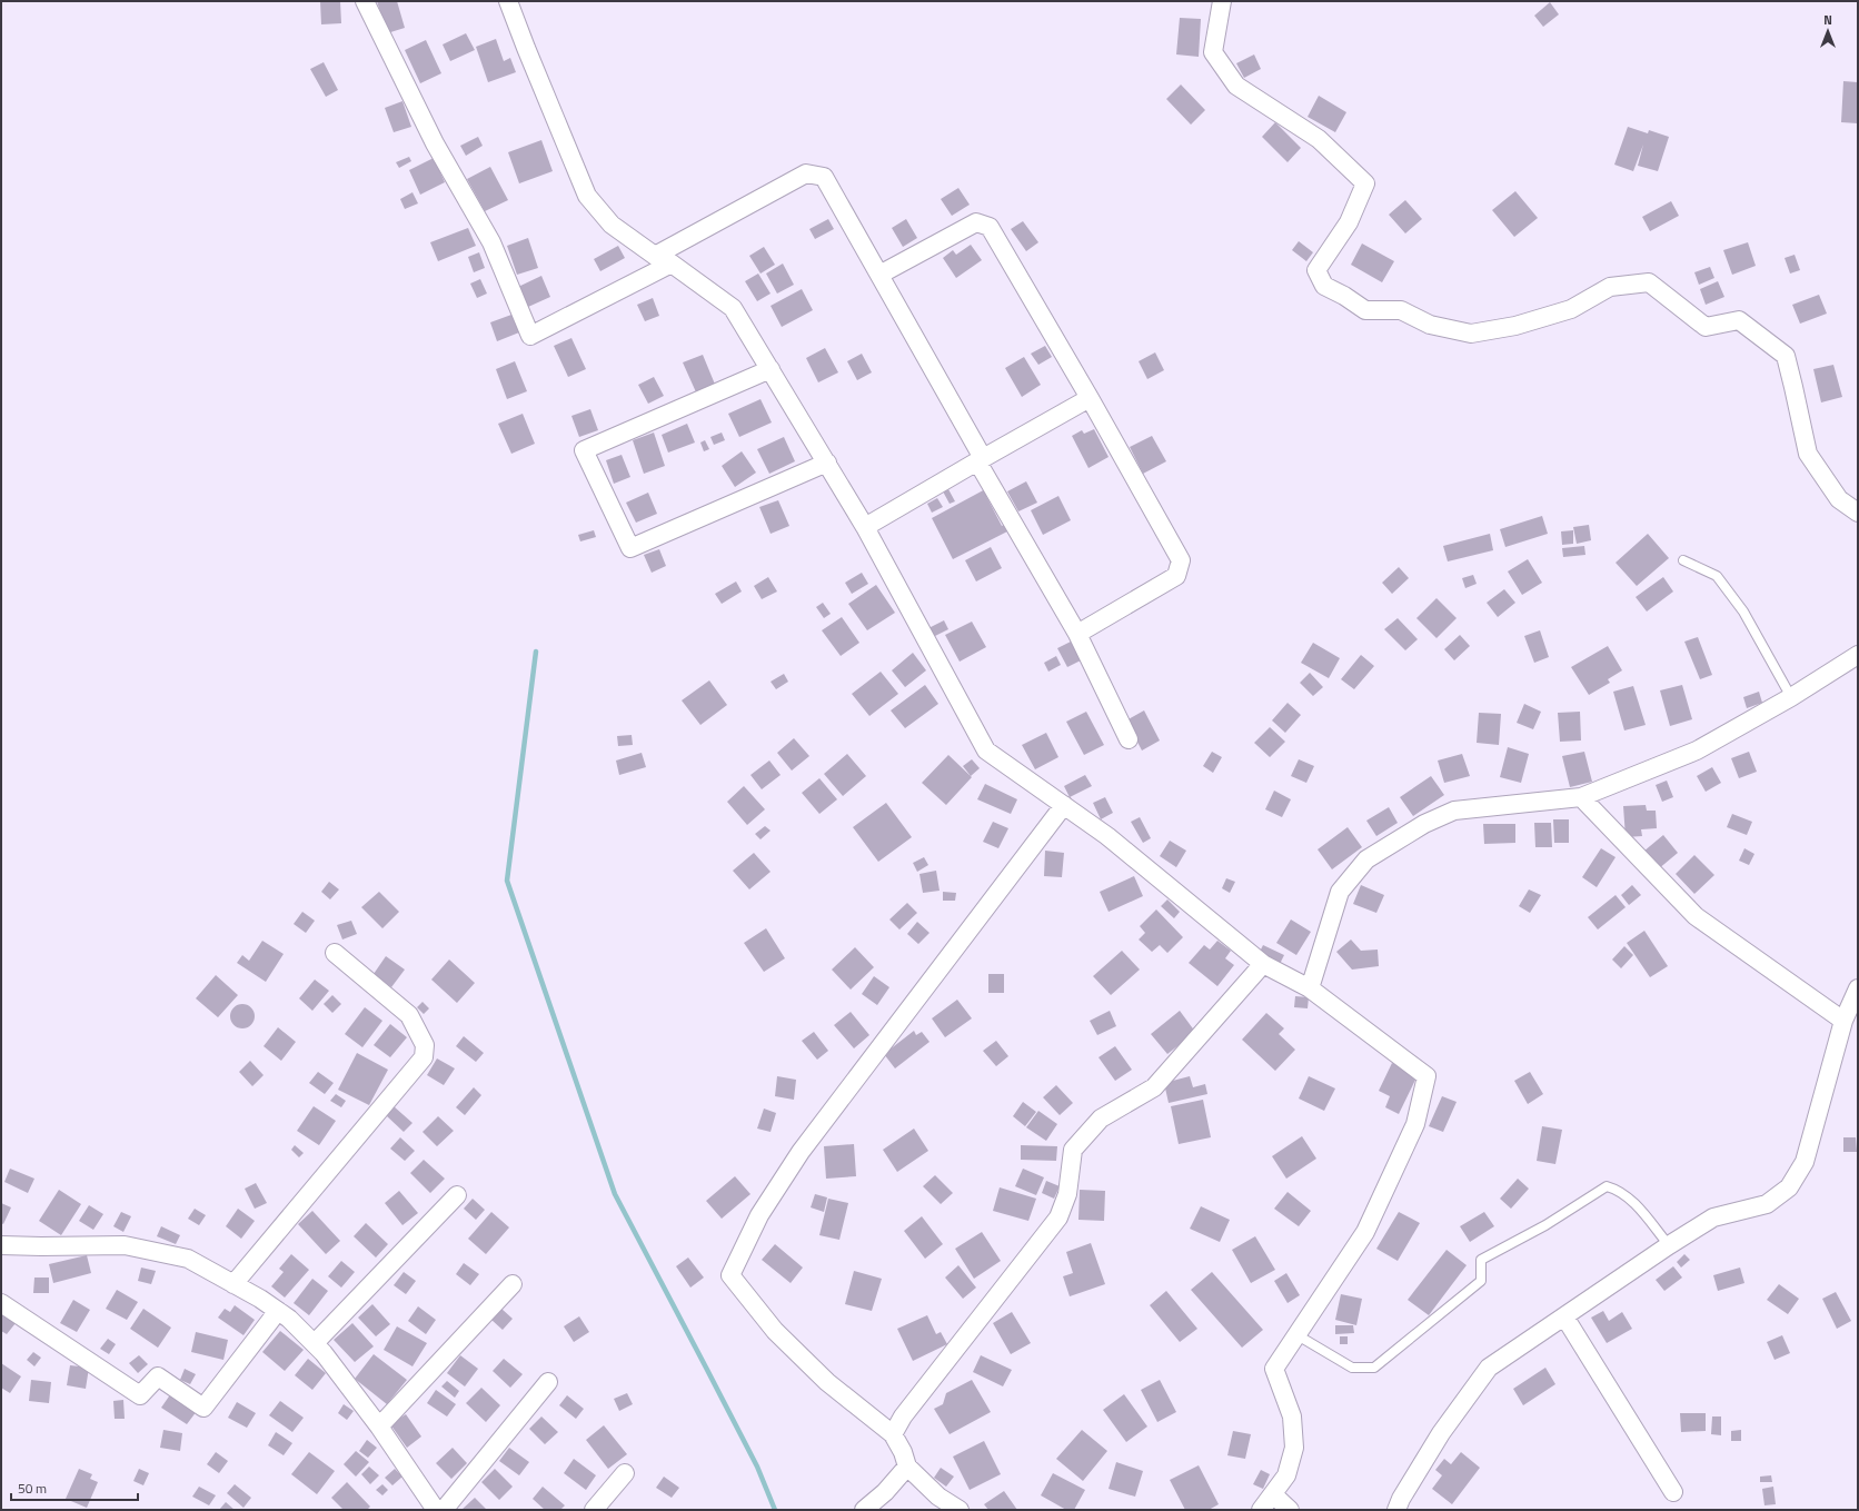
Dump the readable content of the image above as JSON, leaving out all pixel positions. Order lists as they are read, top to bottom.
{
  "scale_bar": "50 m",
  "north": "top"
}
